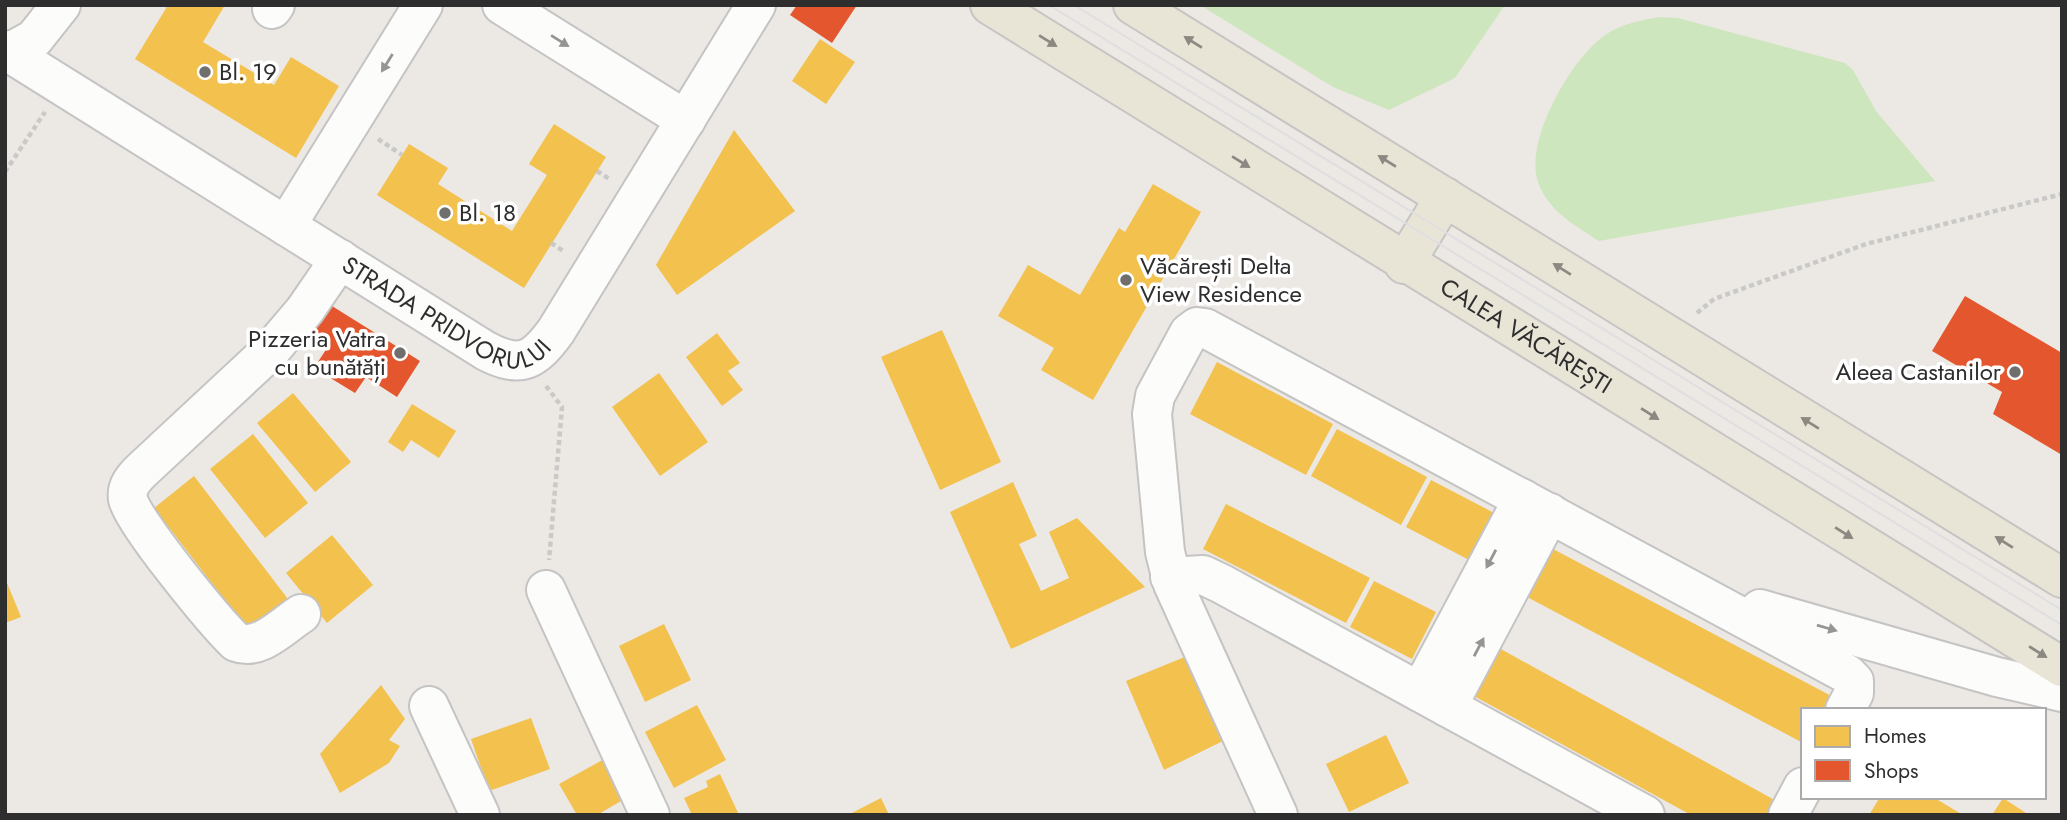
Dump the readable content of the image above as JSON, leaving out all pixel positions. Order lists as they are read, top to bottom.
{
  "streets": {
    "main road": ["CALEA VĂCĂREȘTI"],
    "street": ["STRADA PRIDVORULUI"]
  },
  "places": [
    "Bl. 19",
    "Bl. 18",
    "Văcărești Delta View Residence",
    "Pizzeria Vatra cu bunătăți",
    "Aleea Castanilor"
  ],
  "legend": ["Homes", "Shops"]
}
